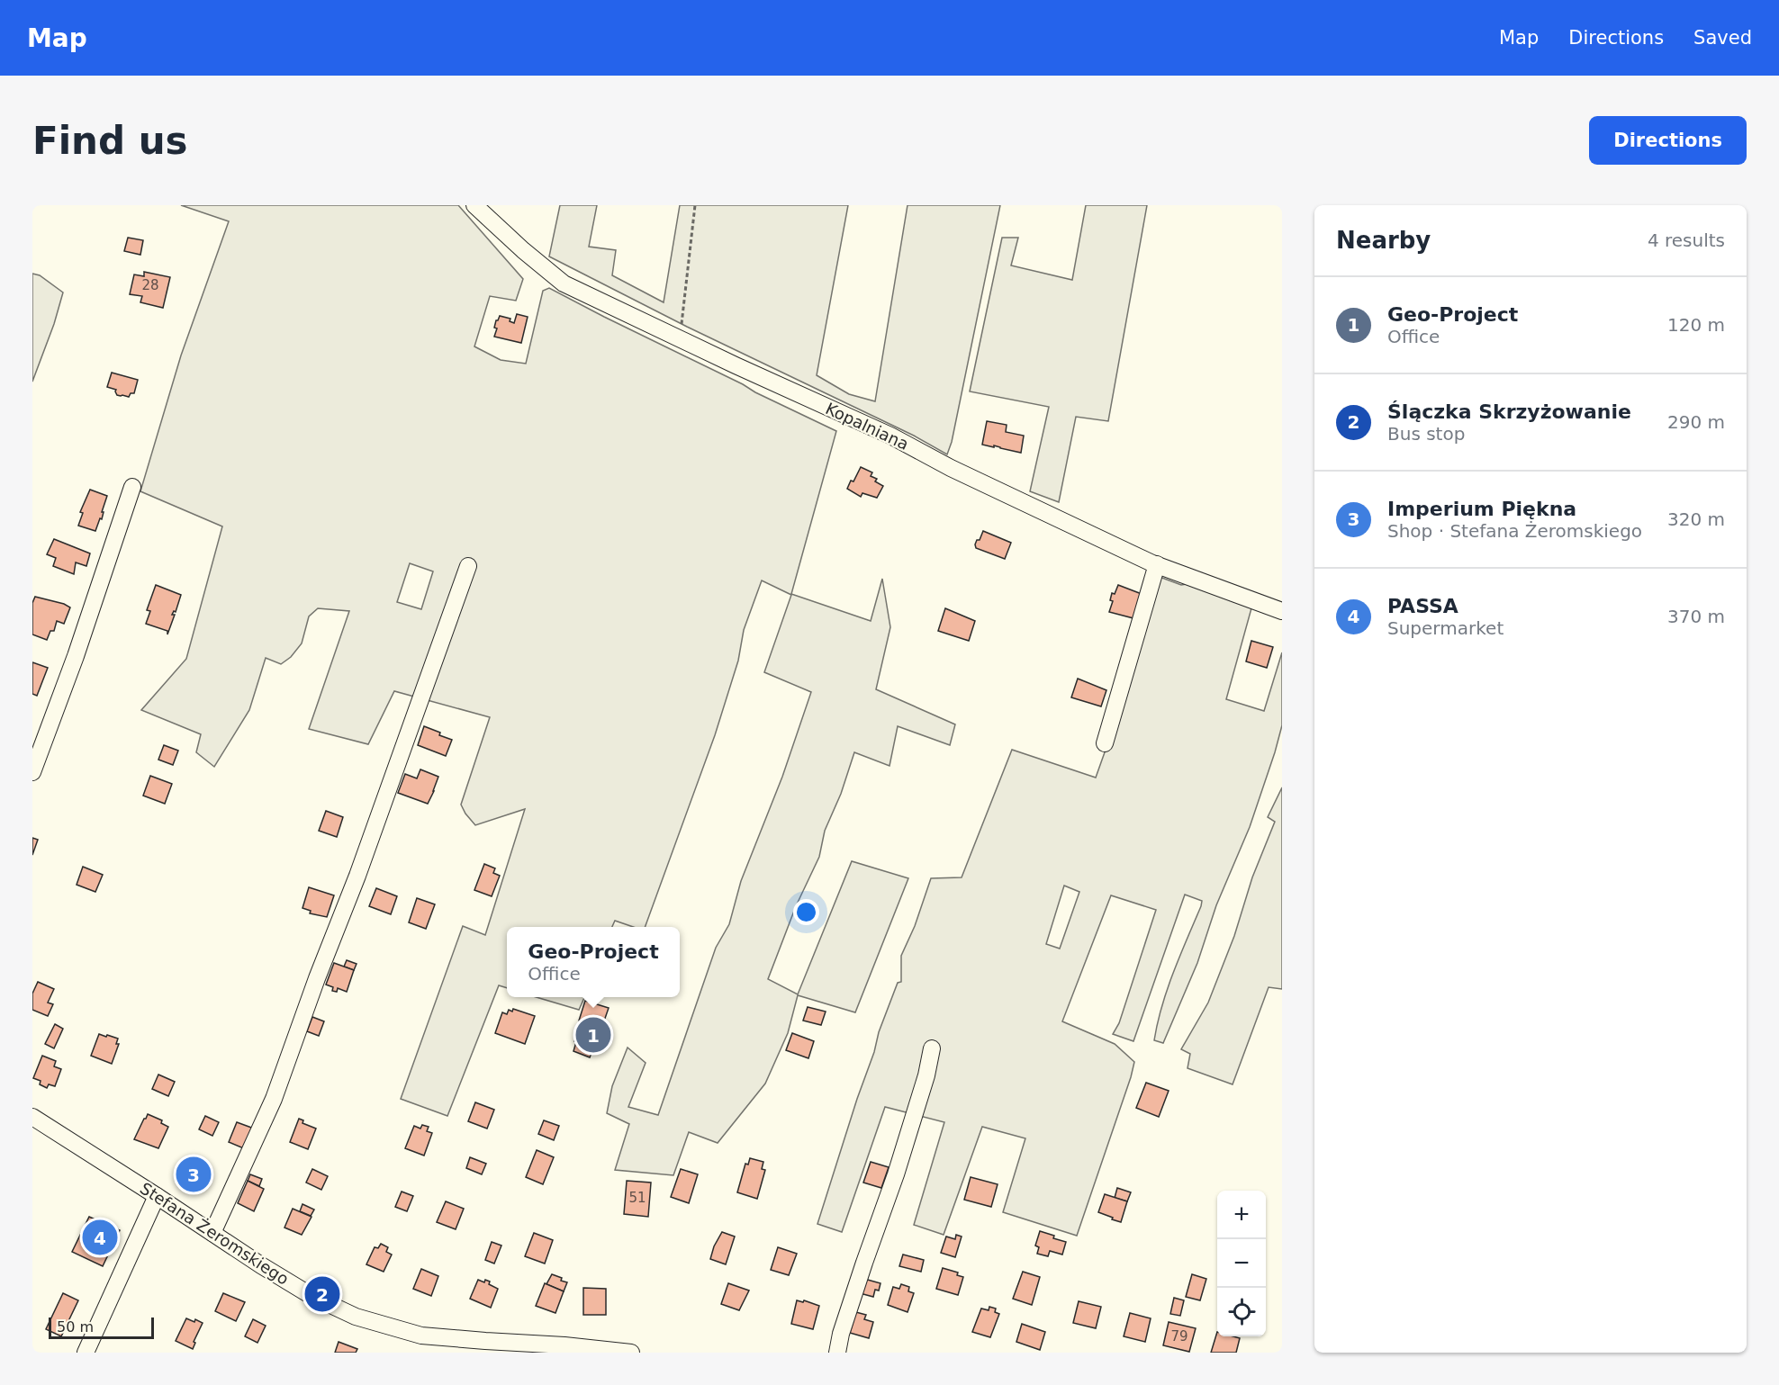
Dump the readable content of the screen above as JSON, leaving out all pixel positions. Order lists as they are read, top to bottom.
{
  "streets": {
    "street": ["Kopalniana", "Stefana Żeromskiego"]
  },
  "house_numbers": ["28", "51", "79"],
  "scale_bar": "50 m",
  "page": {
    "header": "Map",
    "nav": ["Map", "Directions", "Saved"],
    "buttons": "Directions",
    "title": "Find us",
    "heading": ["Nearby", "4 results"],
    "list": [
      {
        "mark": "1",
        "name": "Geo-Project",
        "note": "Office",
        "value": "120 m"
      },
      {
        "mark": "2",
        "name": "Ślączka Skrzyżowanie",
        "note": "Bus stop",
        "value": "290 m"
      },
      {
        "mark": "3",
        "name": "Imperium Piękna",
        "note": "Shop · Stefana Żeromskiego",
        "value": "320 m"
      },
      {
        "mark": "4",
        "name": "PASSA",
        "note": "Supermarket",
        "value": "370 m"
      }
    ],
    "popup": ["Geo-Project", "Office"],
    "pins": [
      "1",
      "3",
      "4",
      "2"
    ],
    "map_buttons": ["+", "−"],
    "scale": "50 m"
  }
}
